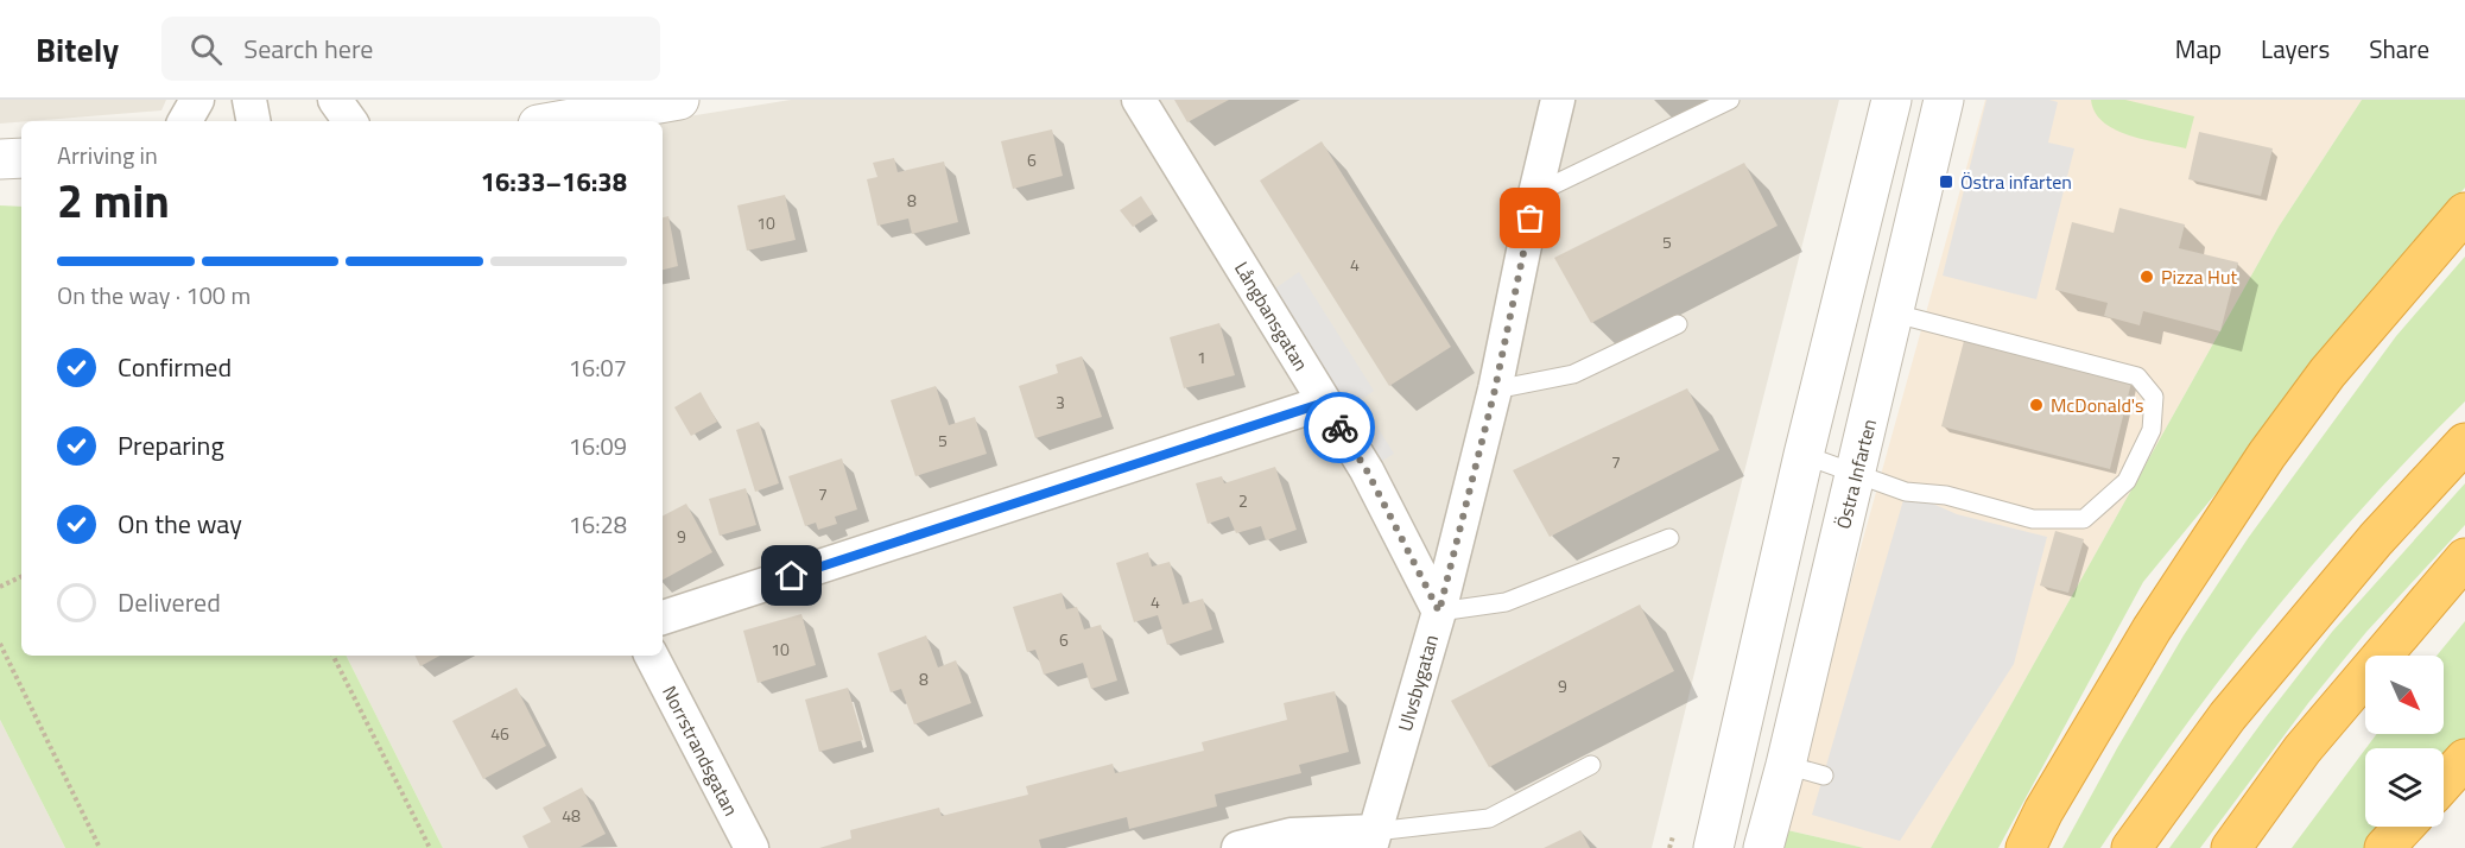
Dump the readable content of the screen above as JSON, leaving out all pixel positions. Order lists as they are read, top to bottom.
{
  "streets": {
    "street": [
      "Långbansgatan",
      "Östra Infarten",
      "Ulvsbygatan",
      "Norrstrandsgatan"
    ]
  },
  "crossings": [
    ["Långbansgatan", "Ulvsbygatan"]
  ],
  "places": {
    "transit": ["Östra infarten"],
    "other": ["Pizza Hut", "McDonald's"]
  },
  "house_numbers": [
    "6",
    "8",
    "10",
    "5",
    "4",
    "1",
    "3",
    "5",
    "7",
    "7",
    "2",
    "9",
    "4",
    "6",
    "10",
    "8",
    "9",
    "46",
    "48"
  ],
  "north": "bottom right",
  "page": {
    "header": "Bitely",
    "search": "Search here",
    "nav": ["Map", "Layers", "Share"],
    "heading": ["2 min", "Arriving in", "16:33–16:38"],
    "bar": "On the way · 100 m",
    "list": [
      ["Confirmed", "16:07"],
      ["Preparing", "16:09"],
      ["On the way", "16:28"],
      "Delivered"
    ]
  }
}
